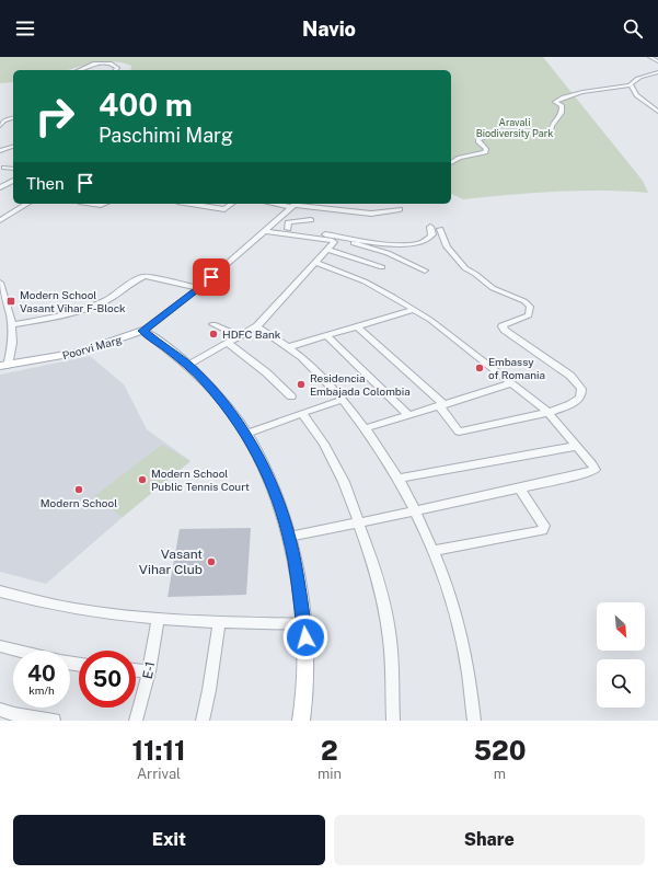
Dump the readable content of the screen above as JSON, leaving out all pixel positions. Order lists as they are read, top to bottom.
{
  "streets": {
    "main road": ["Poorvi Marg"],
    "street": ["E-1"]
  },
  "parks": ["Aravali Biodiversity Park"],
  "places": {
    "transit": ["Modern School Vasant Vihar F-Block"],
    "other": [
      "HDFC Bank",
      "Embassy of Romania",
      "Residencia Embajada Colombia",
      "Modern School Public Tennis Court",
      "Modern School",
      "Vasant Vihar Club"
    ]
  },
  "north": "bottom right",
  "page": {
    "header": "Navio",
    "turn": ["400 m", "Paschimi Marg"],
    "then": "Then",
    "speed": "40 km/h",
    "limit": "50",
    "eta": [
      "11:11",
      "Arrival",
      "2",
      "min",
      "520",
      "m"
    ],
    "buttons": ["Exit", "Share"]
  }
}
